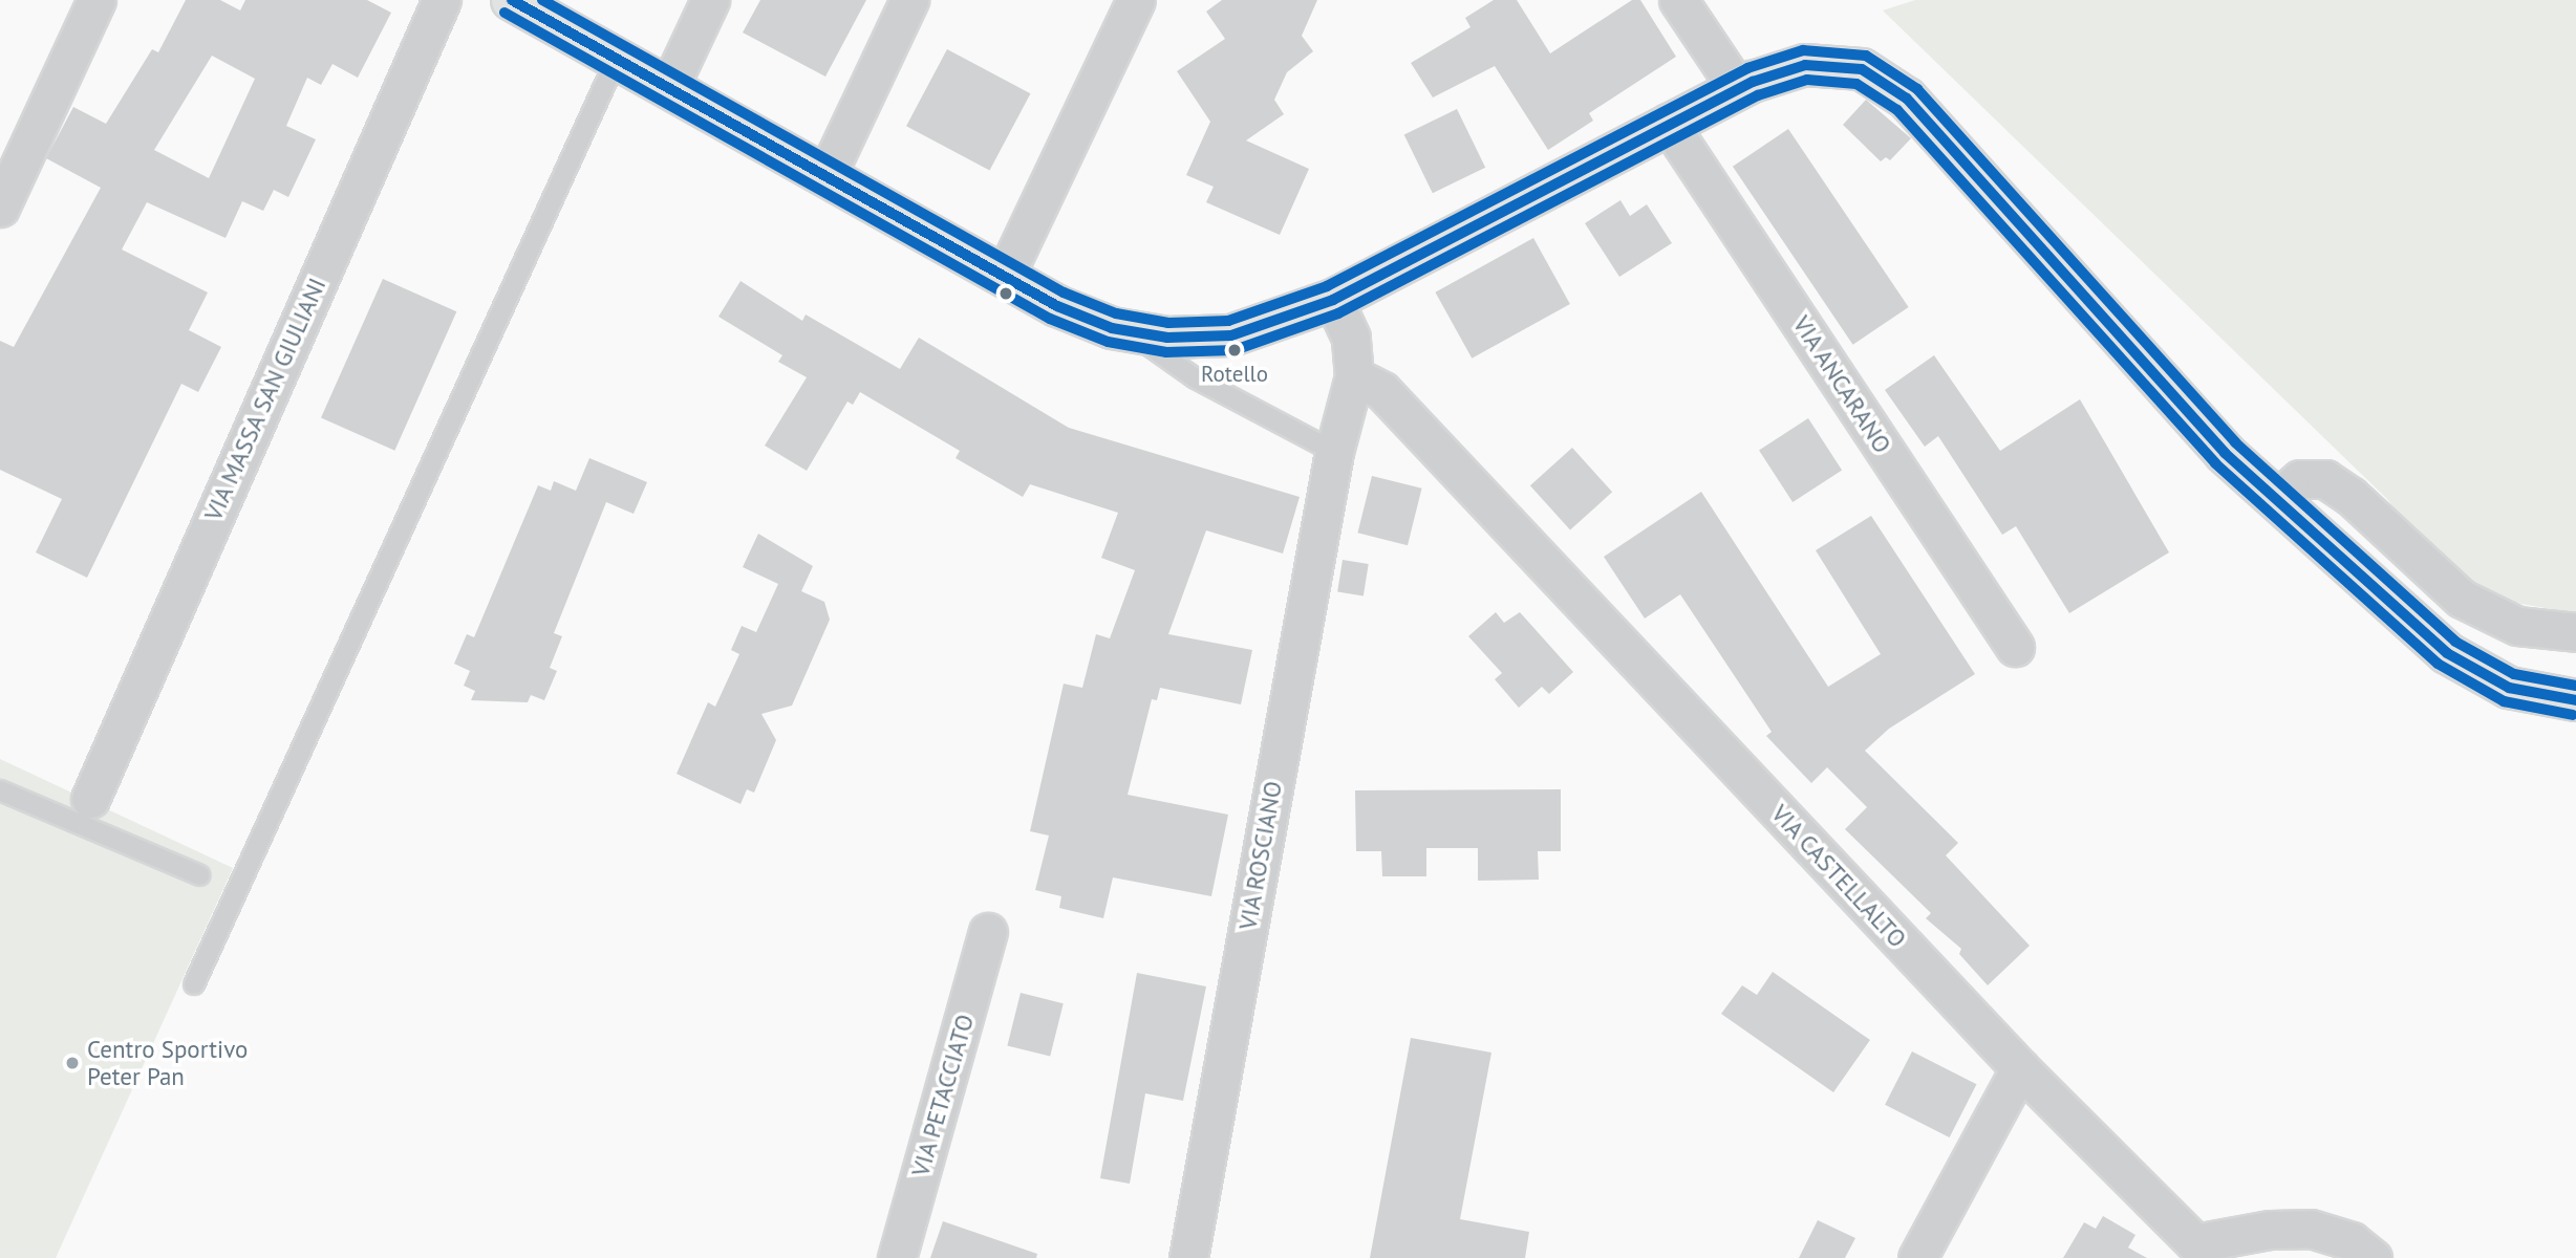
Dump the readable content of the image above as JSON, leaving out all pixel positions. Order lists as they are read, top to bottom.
{
  "streets": {
    "street": [
      "VIA ANCARANO",
      "VIA MASSA SAN GIULIANI",
      "VIA ROSCIANO",
      "VIA CASTELLALTO",
      "VIA PETACCIATO"
    ]
  },
  "crossings": [
    ["VIA ROSCIANO", "VIA CASTELLALTO"]
  ],
  "places": ["Rotello", "Centro Sportivo Peter Pan"]
}
